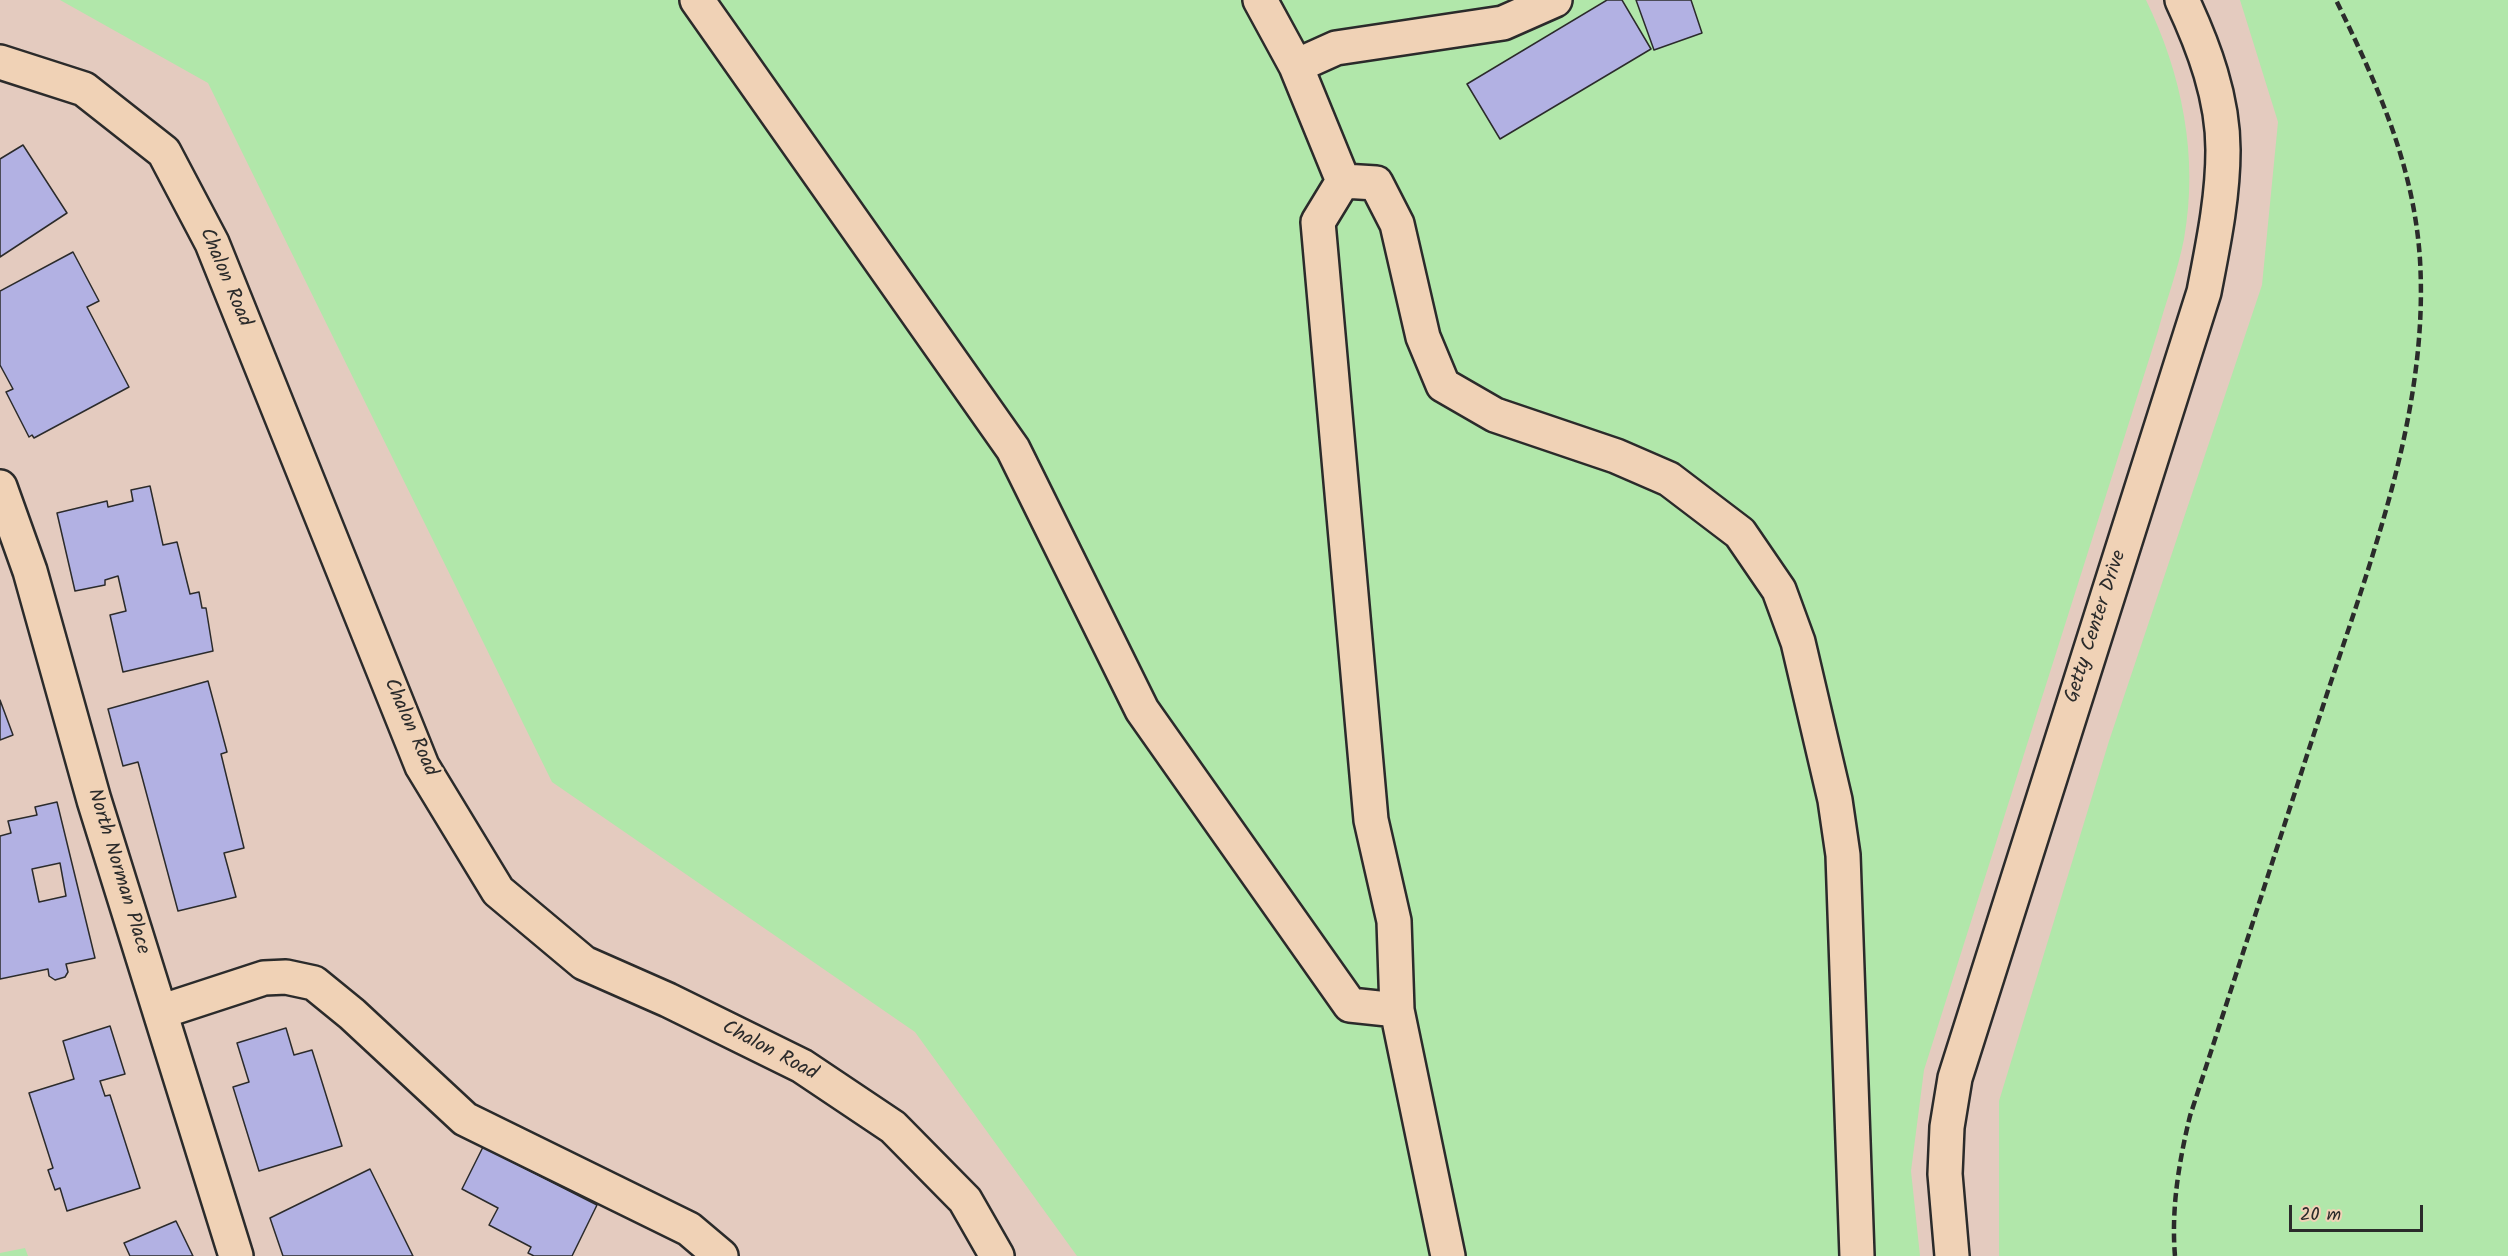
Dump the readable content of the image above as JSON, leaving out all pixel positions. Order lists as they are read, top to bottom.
{
  "streets": {
    "street": ["Chalon Road", "Getty Center Drive", "North Norman Place"]
  },
  "scale_bar": "20 m"
}
